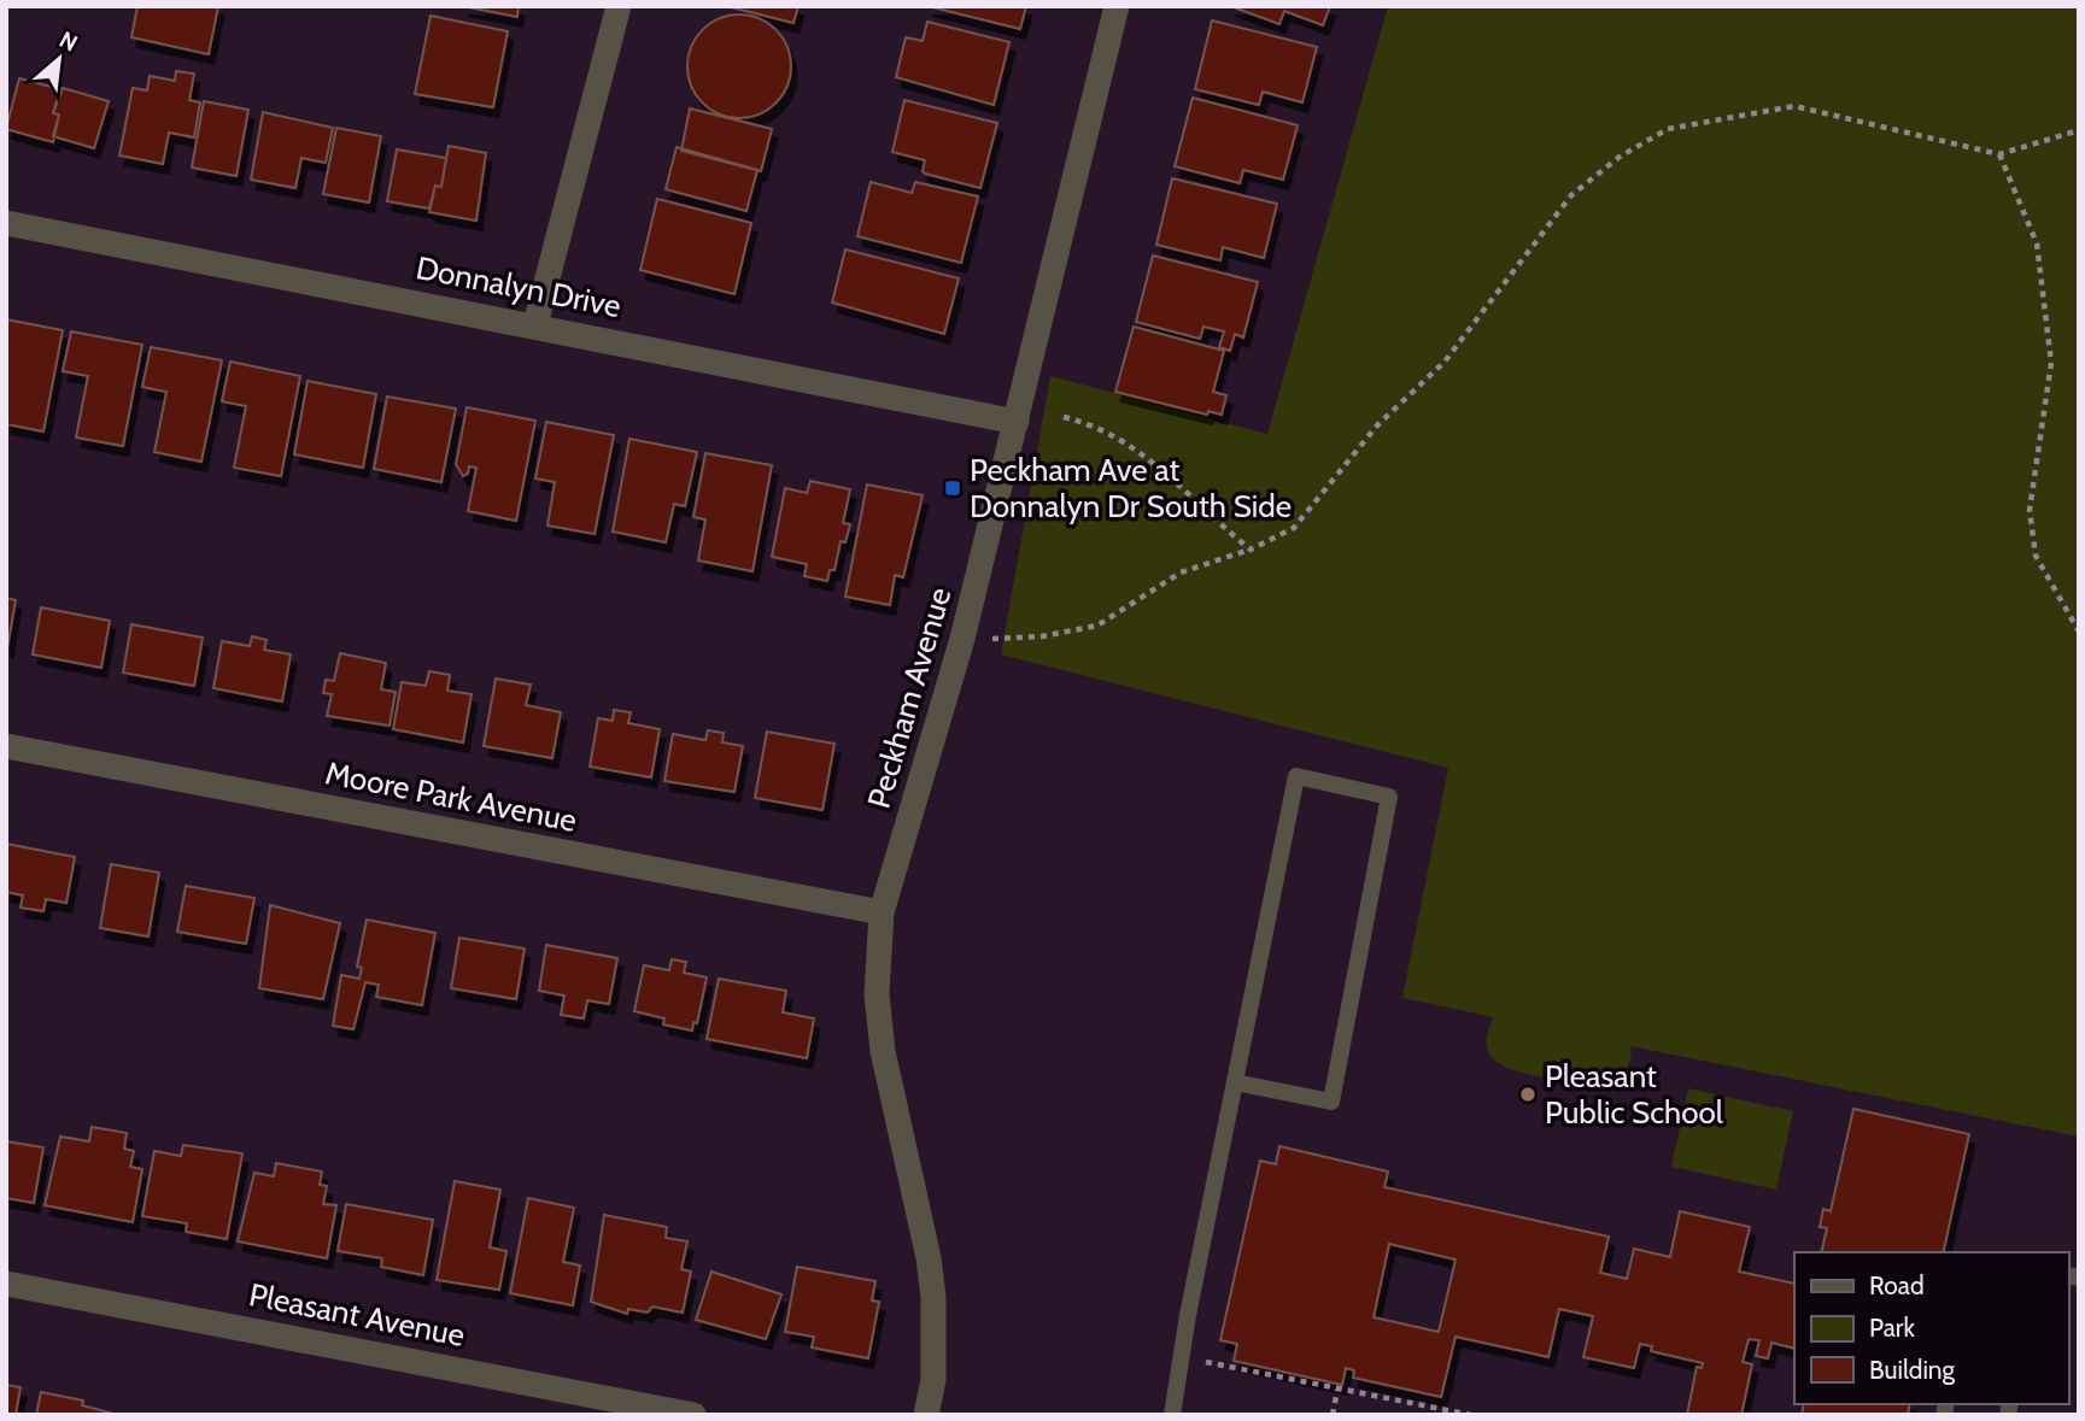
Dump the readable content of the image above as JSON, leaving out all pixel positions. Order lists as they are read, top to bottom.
{
  "streets": {
    "street": [
      "Donnalyn Drive",
      "Peckham Avenue",
      "Moore Park Avenue",
      "Pleasant Avenue"
    ]
  },
  "crossings": [
    ["Donnalyn Drive", "Peckham Avenue"],
    ["Peckham Avenue", "Moore Park Avenue"]
  ],
  "places": {
    "transit": ["Peckham Ave at Donnalyn Dr South Side"],
    "other": ["Pleasant Public School"]
  },
  "legend": ["Road", "Park", "Building"],
  "north": "top right"
}
